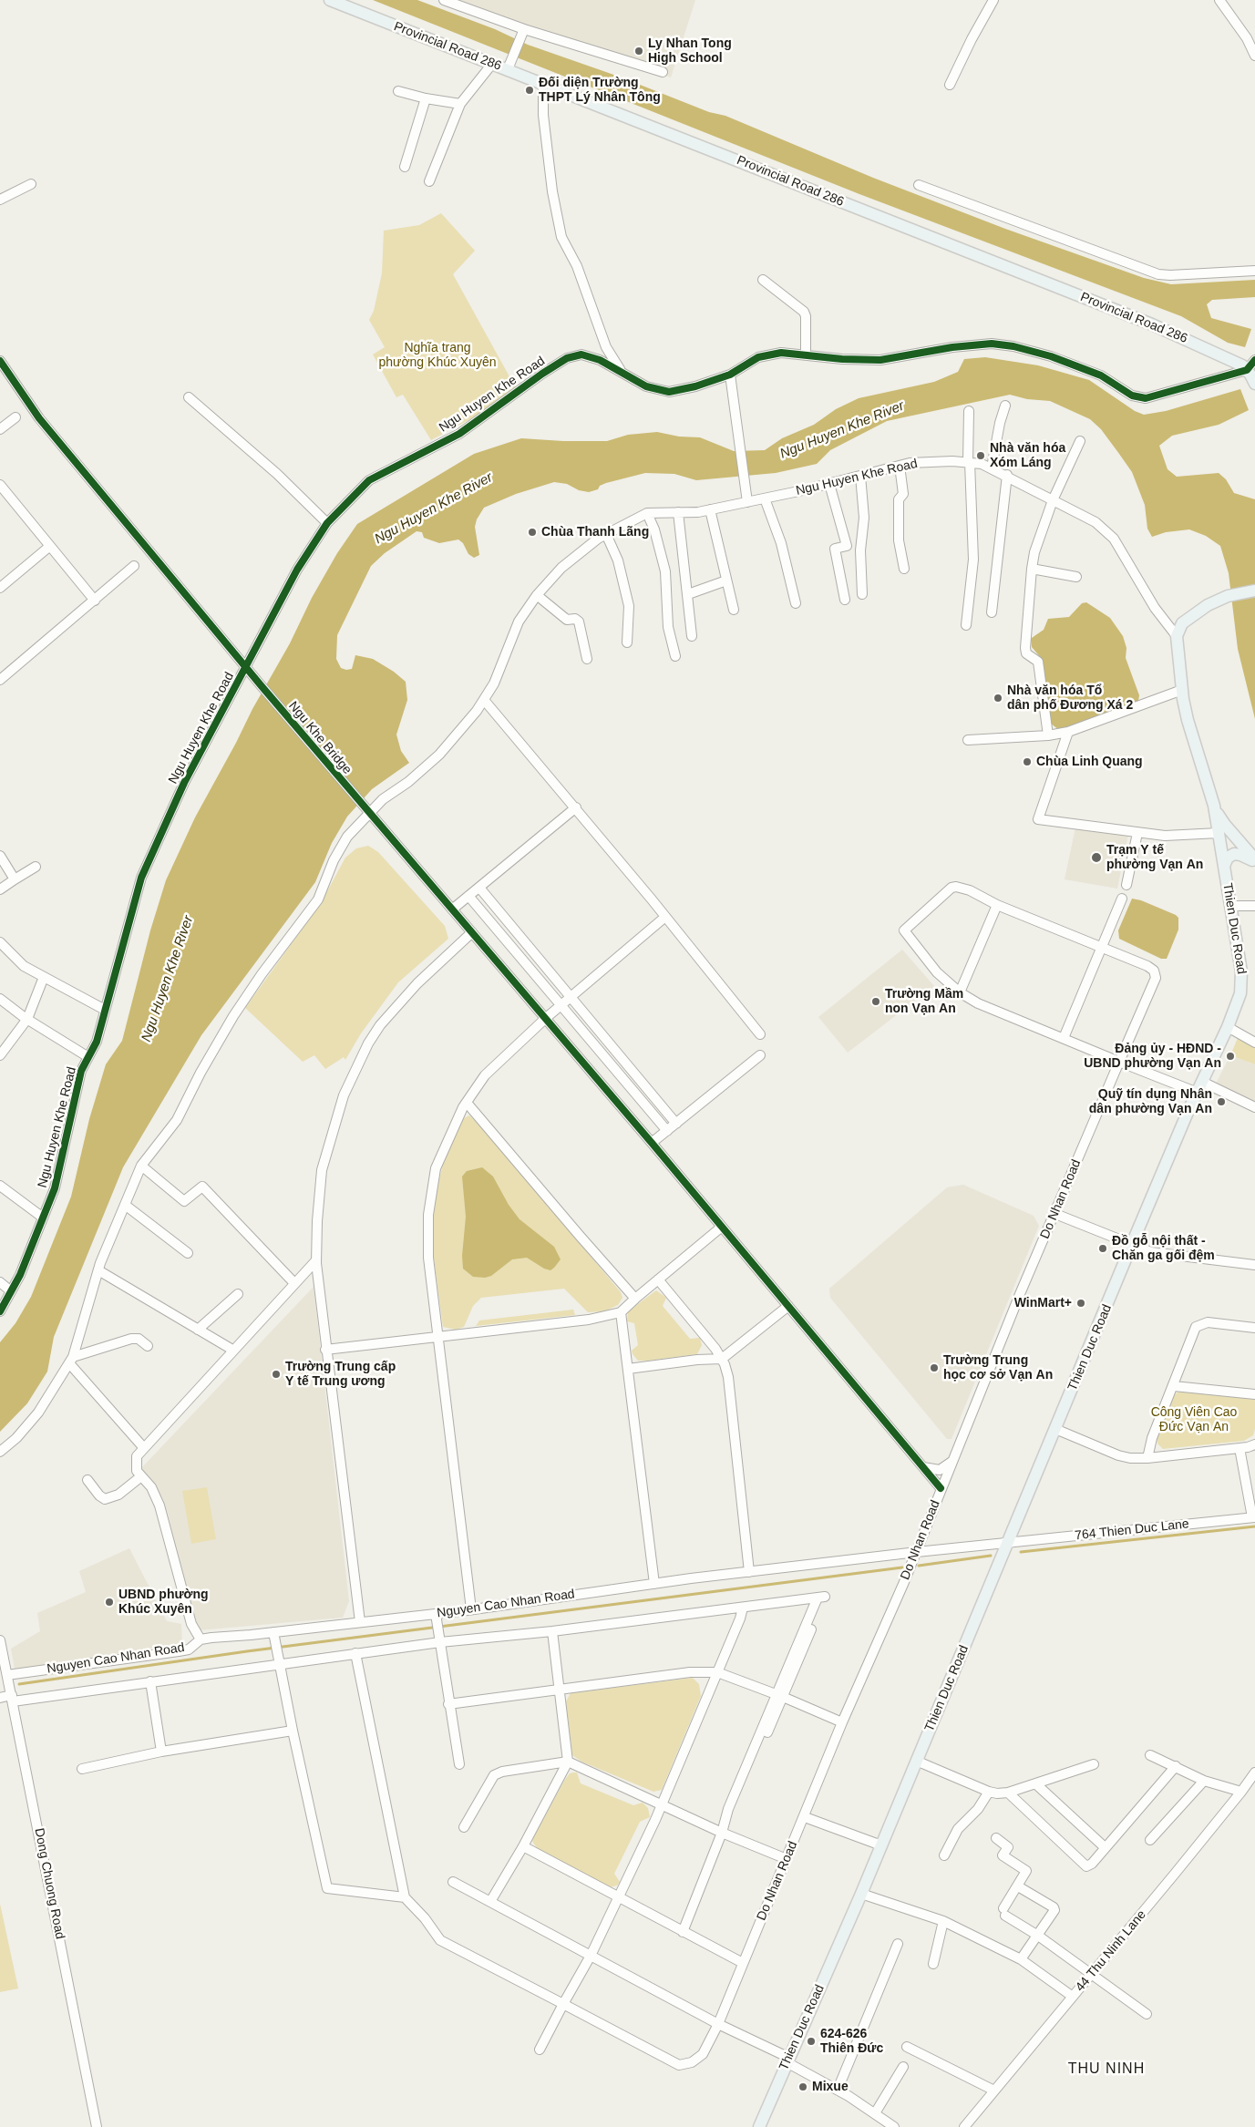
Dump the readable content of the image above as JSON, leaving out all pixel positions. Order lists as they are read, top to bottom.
{
  "streets": {
    "main road": ["Provincial Road 286", "Thien Duc Road"],
    "street": [
      "Ngu Huyen Khe Road",
      "Ngu Khe Bridge",
      "Do Nhan Road",
      "764 Thien Duc Lane",
      "Nguyen Cao Nhan Road",
      "Dong Chuong Road",
      "44 Thu Ninh Lane"
    ]
  },
  "crossings": [
    ["Provincial Road 286", "Ngu Huyen Khe Road"],
    ["Ngu Huyen Khe Road", "Ngu Khe Bridge"],
    ["Ngu Huyen Khe Road", "Thien Duc Road"],
    ["Ngu Khe Bridge", "Do Nhan Road"],
    ["Thien Duc Road", "764 Thien Duc Lane"],
    ["Thien Duc Road", "Nguyen Cao Nhan Road"],
    ["Do Nhan Road", "Nguyen Cao Nhan Road"],
    ["764 Thien Duc Lane", "Nguyen Cao Nhan Road"],
    ["Nguyen Cao Nhan Road", "Dong Chuong Road"]
  ],
  "districts": ["THU NINH"],
  "water": ["Ngu Huyen Khe River"],
  "parks": ["Nghĩa trang phường Khúc Xuyên", "Công Viên Cao Đức Vạn An"],
  "places": [
    "Ly Nhan Tong High School",
    "Đối diện Trường THPT Lý Nhân Tông",
    "Nhà văn hóa Xóm Láng",
    "Chùa Thanh Lãng",
    "Nhà văn hóa Tổ dân phố Đương Xá 2",
    "Chùa Linh Quang",
    "Trạm Y tế phường Vạn An",
    "Trường Mầm non Vạn An",
    "Đảng ủy - HĐND - UBND phường Vạn An",
    "Quỹ tín dụng Nhân dân phường Vạn An",
    "Đồ gỗ nội thất - Chăn ga gối đệm",
    "WinMart+",
    "Trường Trung học cơ sở Vạn An",
    "Trường Trung cấp Y tế Trung ương",
    "UBND phường Khúc Xuyên",
    "624-626 Thiên Đức",
    "Mixue"
  ]
}
